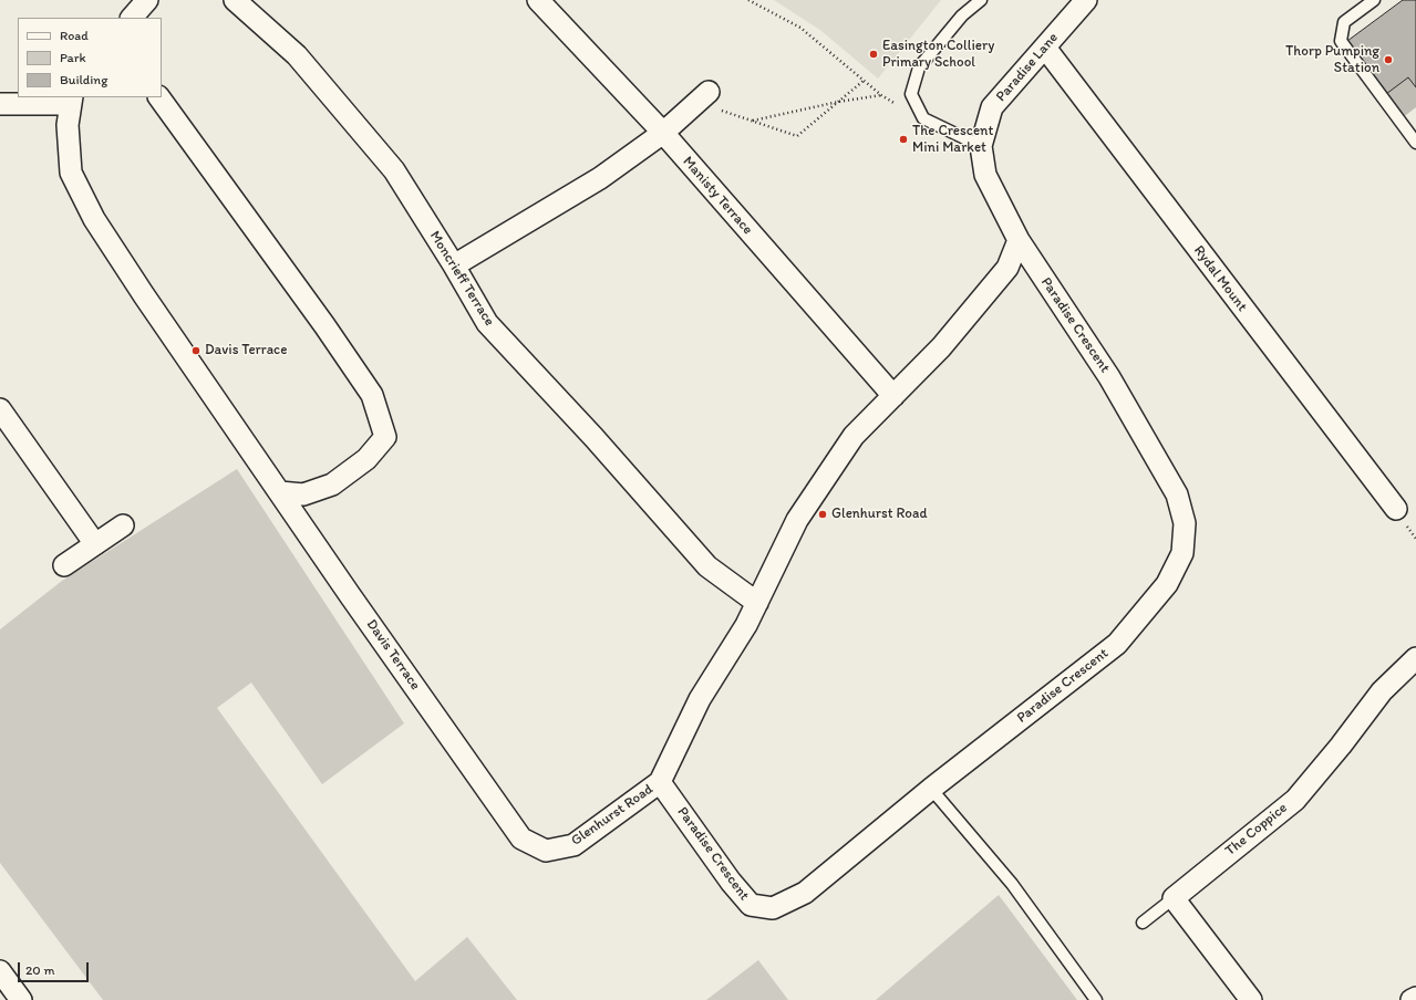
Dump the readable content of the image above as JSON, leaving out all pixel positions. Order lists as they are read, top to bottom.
{
  "streets": {
    "street": [
      "Paradise Lane",
      "Manisty Terrace",
      "Moncrieff Terrace",
      "Rydal Mount",
      "Paradise Crescent",
      "Davis Terrace",
      "Glenhurst Road",
      "The Coppice"
    ]
  },
  "crossings": [
    ["Paradise Lane", "Rydal Mount"],
    ["Paradise Lane", "Paradise Crescent"],
    ["Paradise Lane", "Glenhurst Road"],
    ["Manisty Terrace", "Glenhurst Road"],
    ["Moncrieff Terrace", "Glenhurst Road"],
    ["Paradise Crescent", "Glenhurst Road"],
    ["Davis Terrace", "Glenhurst Road"]
  ],
  "places": [
    "Easington Colliery Primary School",
    "Thorp Pumping Station",
    "The Crescent Mini Market",
    "Davis Terrace",
    "Glenhurst Road"
  ],
  "legend": ["Road", "Park", "Building"],
  "scale_bar": "20 m"
}
